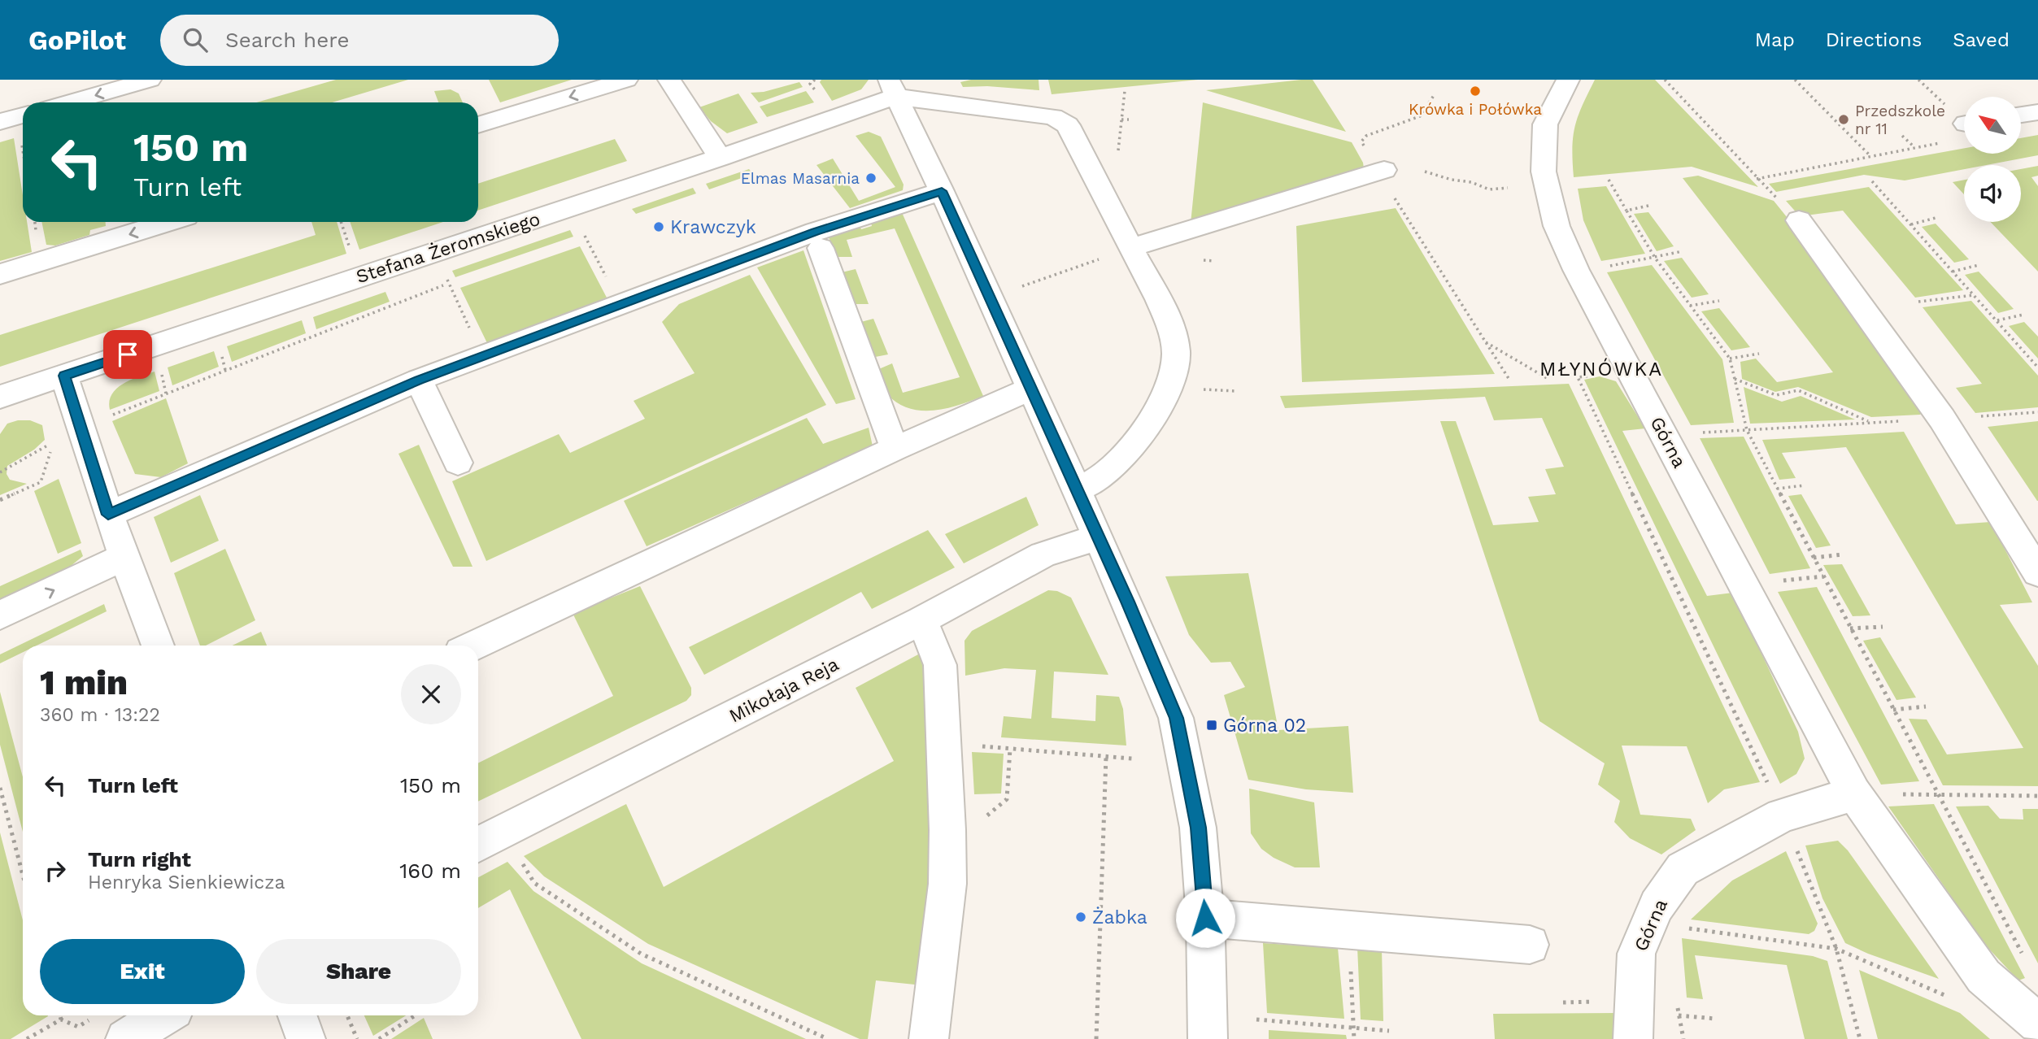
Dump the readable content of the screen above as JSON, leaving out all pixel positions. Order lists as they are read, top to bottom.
{
  "streets": {
    "street": ["Stefana Żeromskiego", "Górna", "Mikołaja Reja"]
  },
  "districts": ["MŁYNÓWKA"],
  "places": {
    "other": [
      "Krówka i Połówka",
      "Przedszkole nr 11",
      "Elmas Masarnia",
      "Krawczyk",
      "Żabka"
    ],
    "transit": ["Górna 02"]
  },
  "north": "top left",
  "page": {
    "header": "GoPilot",
    "search": "Search here",
    "nav": ["Map", "Directions", "Saved"],
    "turn": ["150 m", "Turn left"],
    "heading": ["1 min", "360 m · 13:22"],
    "list": [
      {
        "name": "Turn left",
        "value": "150 m"
      },
      {
        "name": "Turn right",
        "note": "Henryka Sienkiewicza",
        "value": "160 m"
      }
    ],
    "buttons": ["Exit", "Share"]
  }
}
